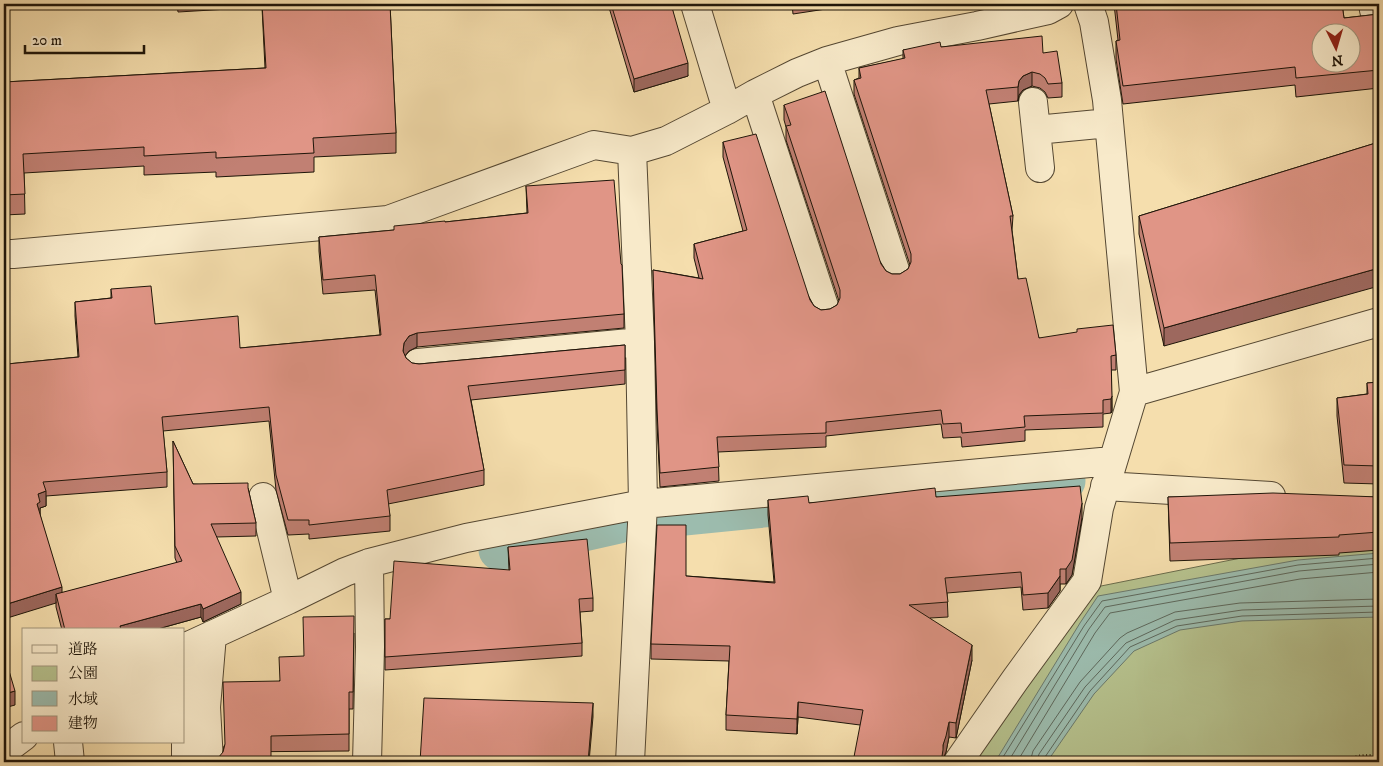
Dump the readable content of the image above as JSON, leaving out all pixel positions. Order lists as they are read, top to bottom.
{
  "legend": [
    "道路",
    "公園",
    "水域",
    "建物"
  ],
  "scale_bar": "20 m",
  "north": "bottom"
}
